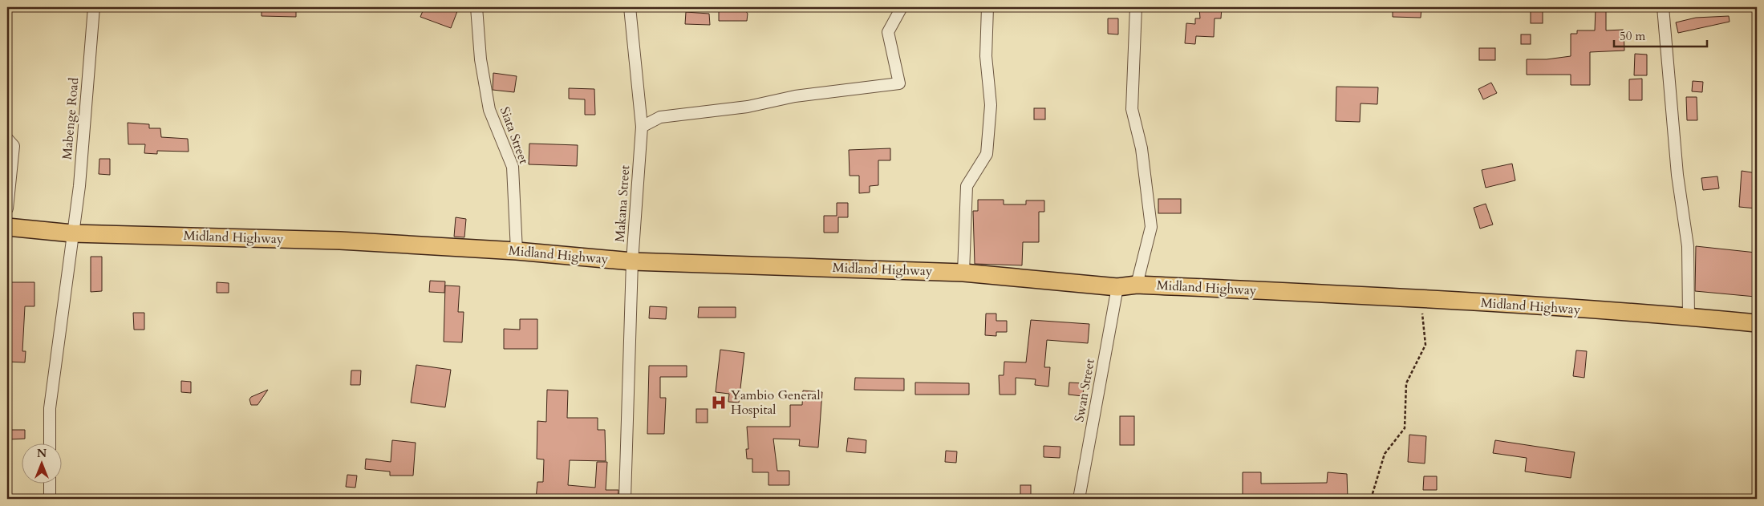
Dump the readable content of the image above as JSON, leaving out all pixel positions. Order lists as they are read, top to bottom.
{
  "streets": {
    "main road": ["Midland Highway"],
    "street": [
      "Mabenge Road",
      "Siata Street",
      "Makana Street",
      "Swan Street"
    ]
  },
  "crossings": [
    ["Mabenge Road", "Midland Highway"],
    ["Siata Street", "Midland Highway"],
    ["Makana Street", "Midland Highway"],
    ["Midland Highway", "Swan Street"]
  ],
  "places": {
    "hospital": ["Yambio General Hospital"]
  },
  "scale_bar": "50 m",
  "north": "top"
}
